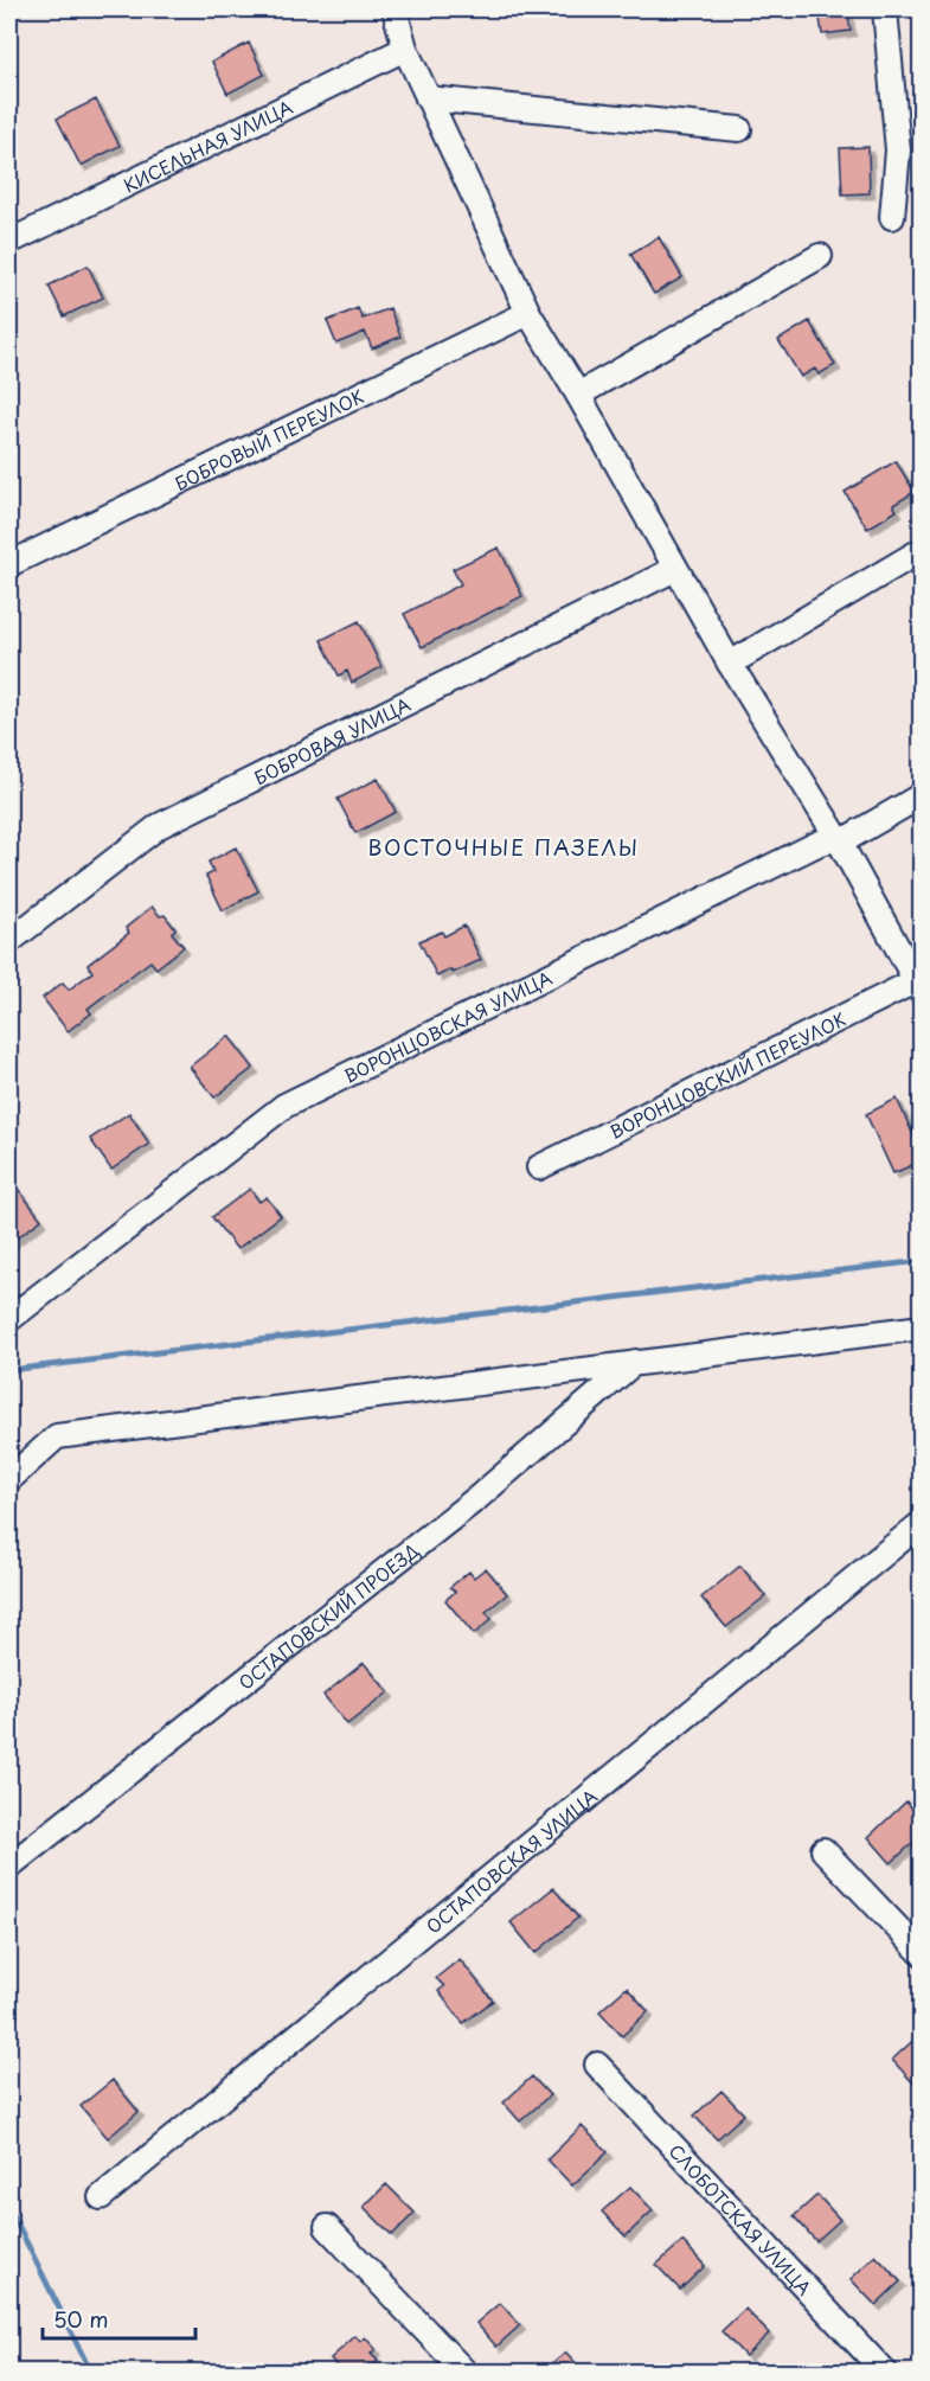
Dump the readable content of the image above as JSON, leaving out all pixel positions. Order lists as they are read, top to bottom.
{
  "streets": {
    "street": [
      "КИСЕЛЬНАЯ УЛИЦА",
      "БОБРОВЫЙ ПЕРЕУЛОК",
      "БОБРОВАЯ УЛИЦА",
      "ВОРОНЦОВСКАЯ УЛИЦА",
      "ВОРОНЦОВСКИЙ ПЕРЕУЛОК",
      "ОСТАПОВСКИЙ ПРОЕЗД",
      "ОСТАПОВСКАЯ УЛИЦА",
      "СЛОБОТСКАЯ УЛИЦА"
    ]
  },
  "districts": ["ВОСТОЧНЫЕ ПАЗЕЛЫ"],
  "scale_bar": "50 m"
}
